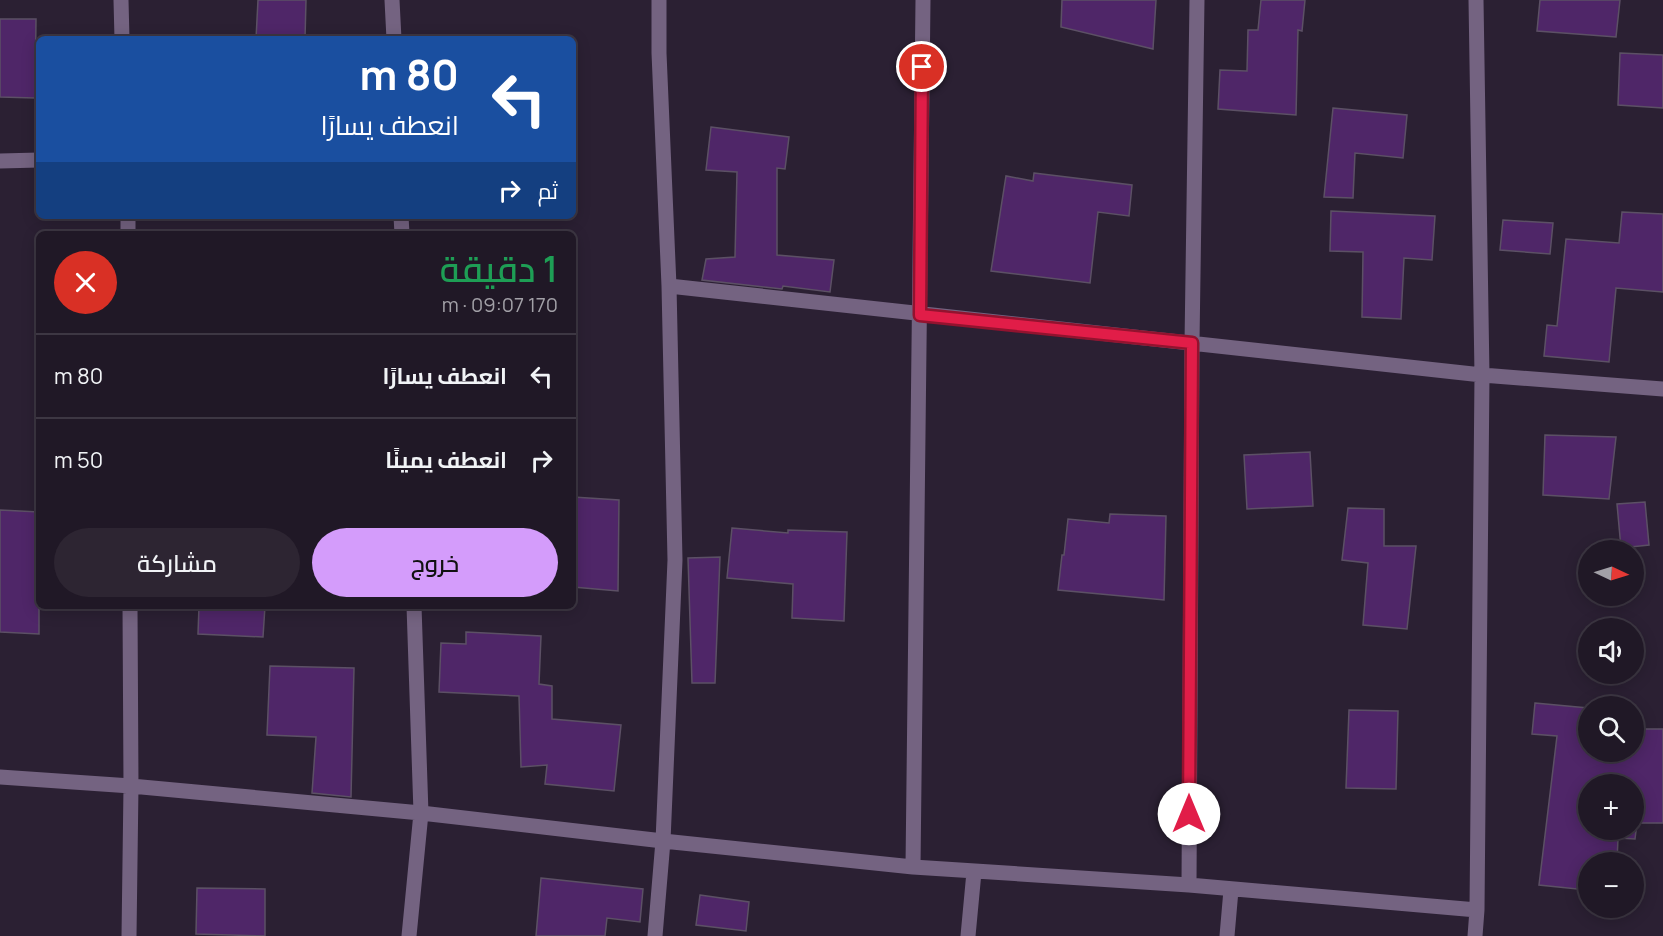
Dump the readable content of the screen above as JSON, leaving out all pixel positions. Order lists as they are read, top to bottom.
{
  "north": "right",
  "page": {
    "turn": ["80 m", "انعطف يسارًا"],
    "then": "ثم",
    "heading": ["1 دقيقة", "170 m · 09:07"],
    "list": [
      {
        "name": "انعطف يسارًا",
        "value": "80 m"
      },
      {
        "name": "انعطف يمينًا",
        "value": "50 m"
      }
    ],
    "buttons": ["خروج", "مشاركة"],
    "map_buttons": ["+", "−"]
  }
}
